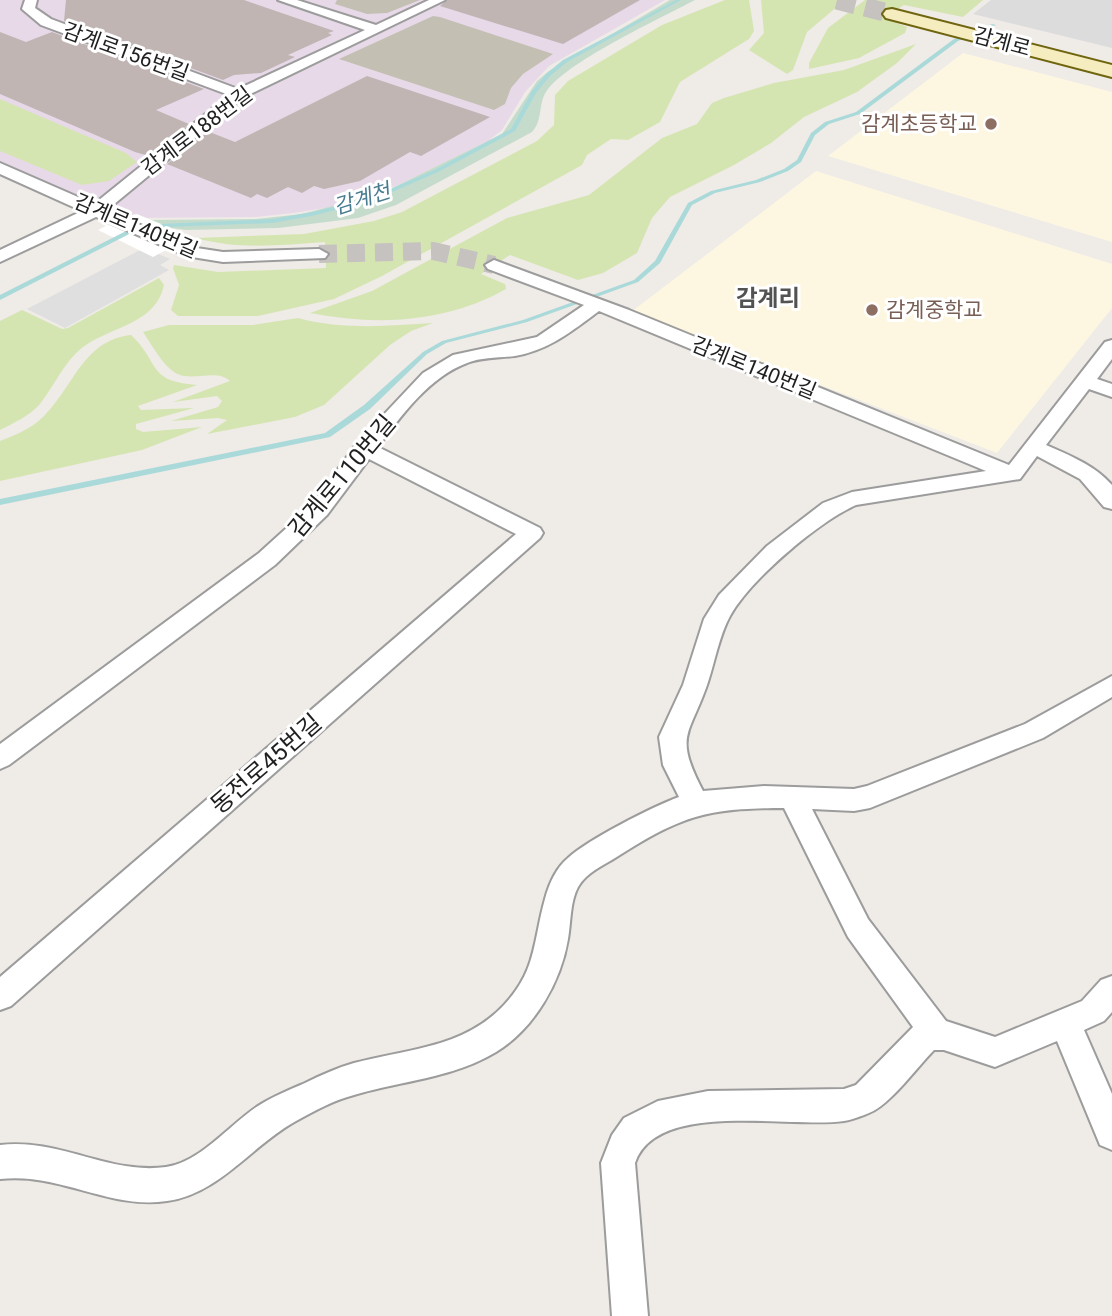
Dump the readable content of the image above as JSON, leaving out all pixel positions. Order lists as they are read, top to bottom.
{
  "streets": {
    "main road": ["감계로"],
    "street": [
      "감계로156번길",
      "감계로188번길",
      "감계로140번길",
      "감계로110번길",
      "동전로45번길"
    ]
  },
  "crossings": [
    ["감계로156번길", "감계로188번길"],
    ["감계로188번길", "감계로140번길"],
    ["감계로140번길", "감계로110번길"],
    ["감계로110번길", "동전로45번길"]
  ],
  "districts": ["감계리"],
  "water": ["감계천"],
  "places": ["감계초등학교", "감계중학교"]
}
